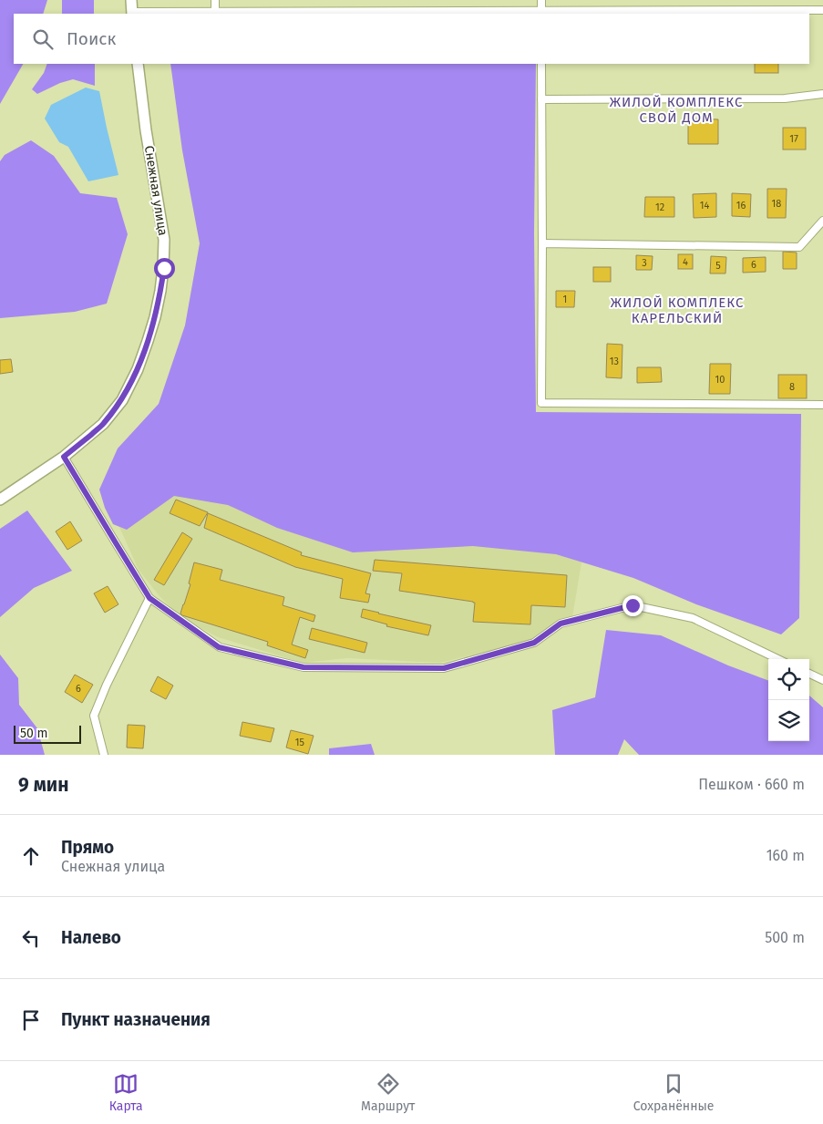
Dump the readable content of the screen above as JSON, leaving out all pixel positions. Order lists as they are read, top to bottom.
{
  "streets": {
    "street": ["Снежная улица"]
  },
  "districts": ["ЖИЛОЙ КОМПЛЕКС СВОЙ ДОМ", "ЖИЛОЙ КОМПЛЕКС КАРЕЛЬСКИЙ"],
  "house_numbers": [
    "17",
    "18",
    "14",
    "16",
    "12",
    "4",
    "3",
    "6",
    "5",
    "1",
    "13",
    "10",
    "8",
    "6",
    "15"
  ],
  "scale_bar": "50 m",
  "page": {
    "search": "Поиск",
    "scale": "50 m",
    "heading": ["9 мин", "Пешком · 660 m"],
    "list": [
      ["Прямо", "Снежная улица", "160 m"],
      ["Налево", "500 m"],
      "Пункт назначения"
    ],
    "nav": ["Карта", "Маршрут", "Сохранённые"]
  }
}
